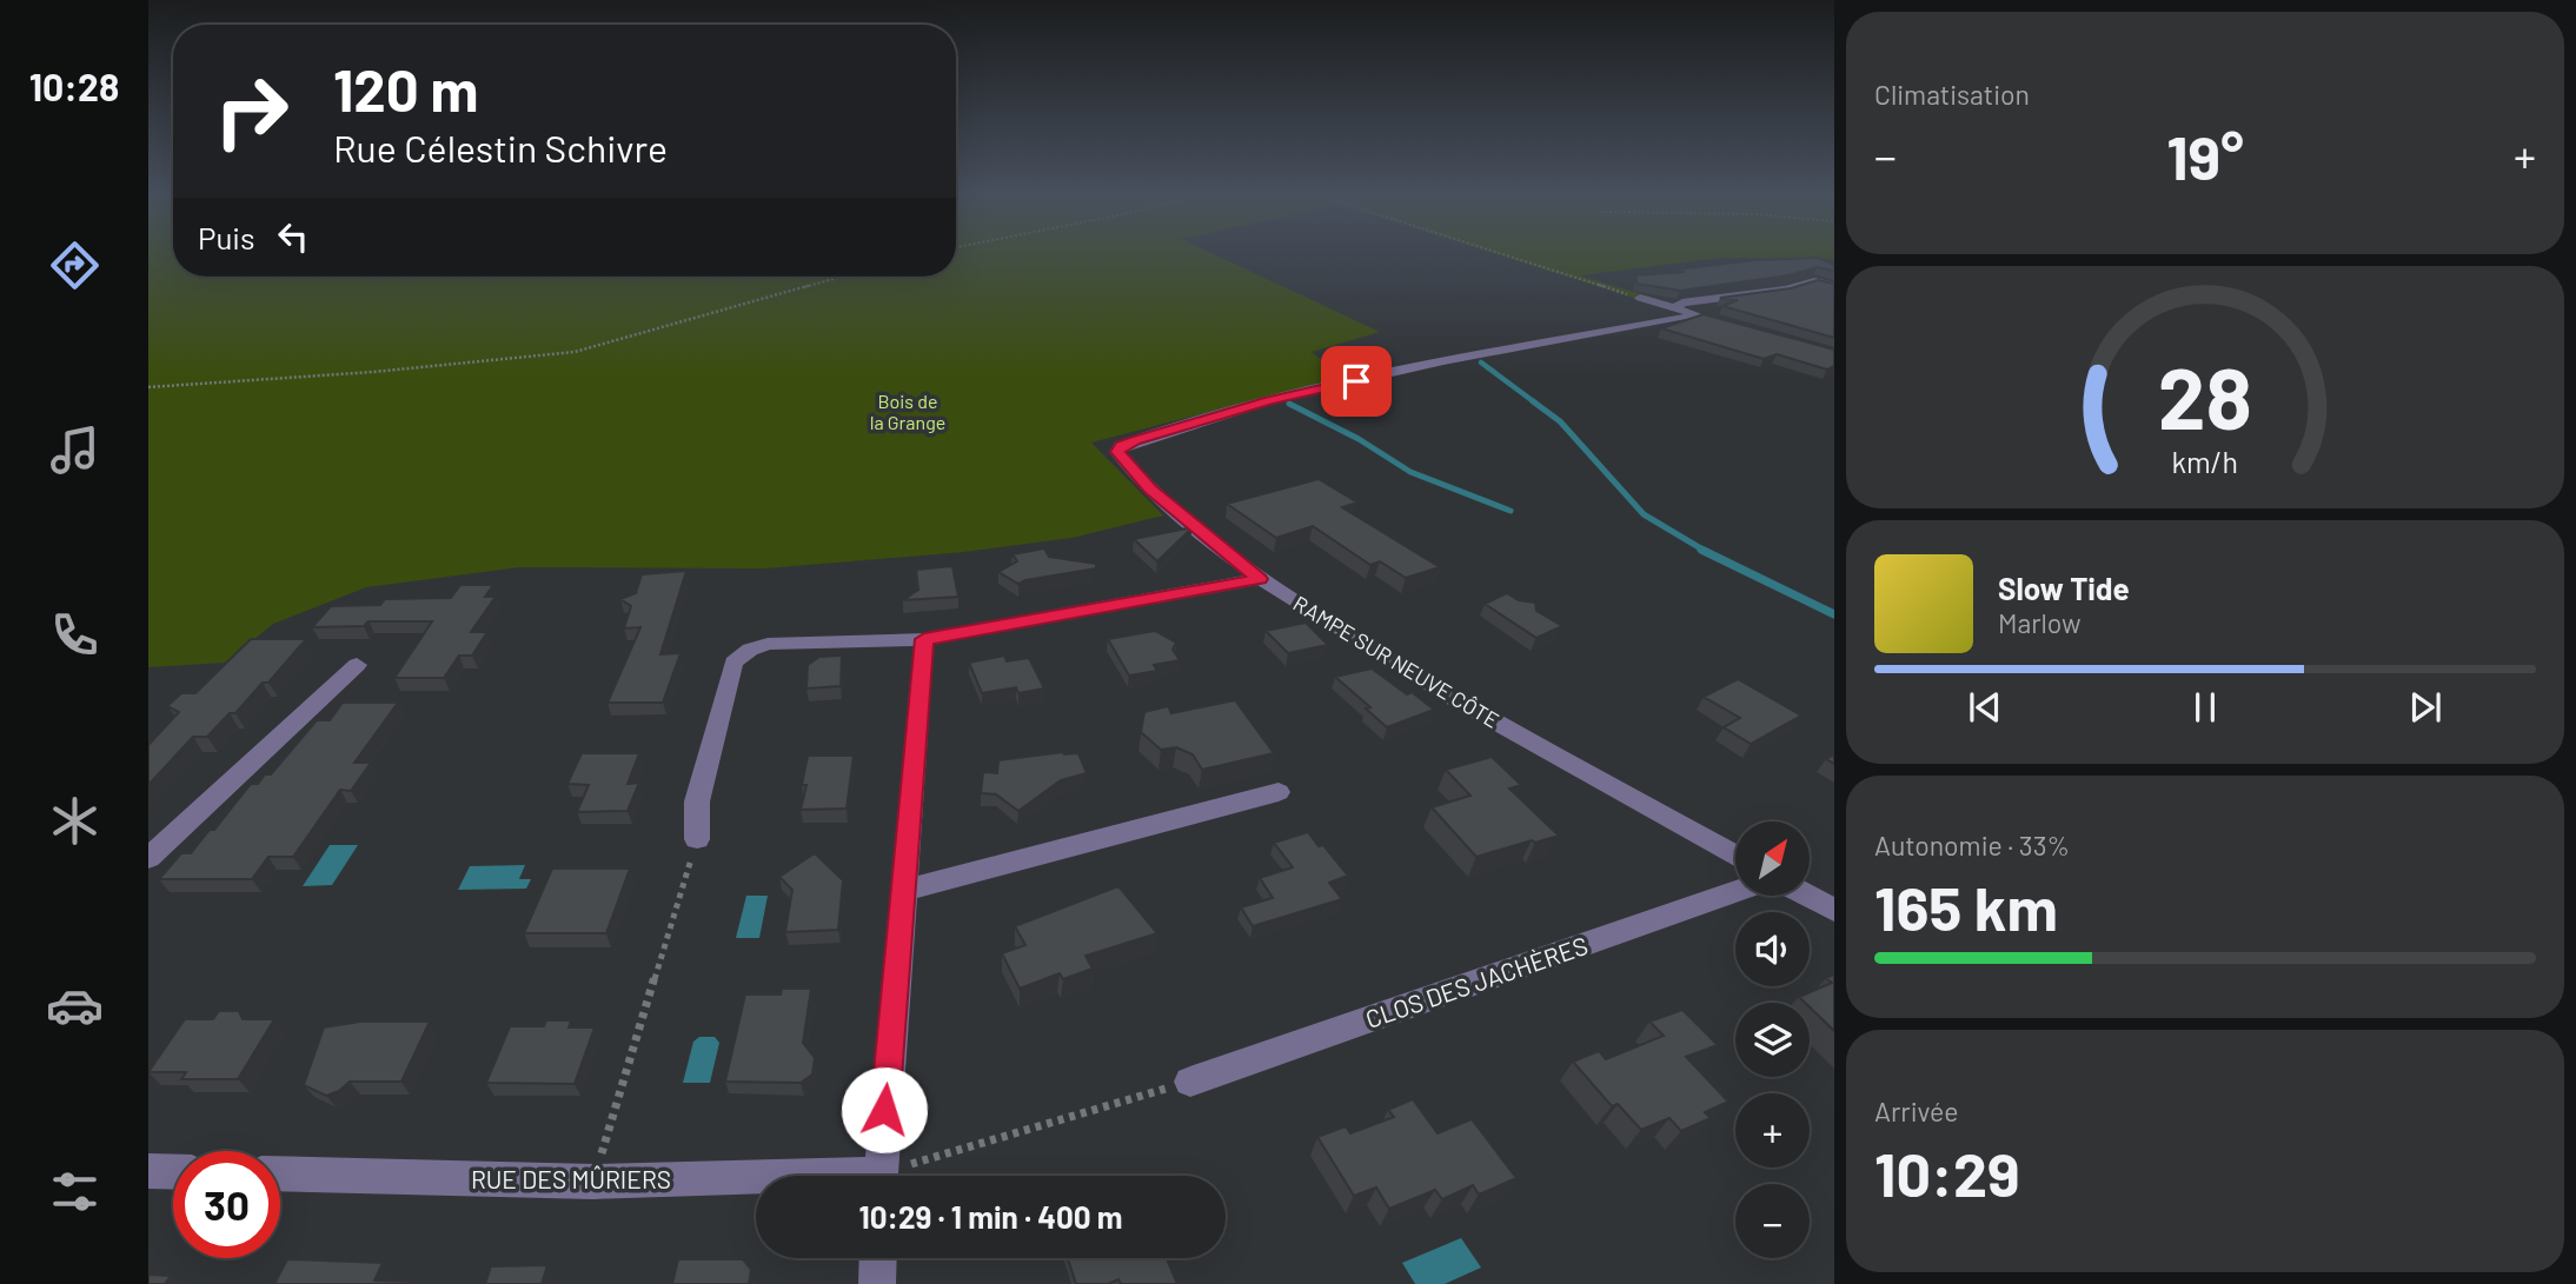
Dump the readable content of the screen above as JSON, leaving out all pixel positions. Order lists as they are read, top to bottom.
{
  "streets": {
    "street": ["RAMPE SUR NEUVE CÔTE", "CLOS DES JACHÈRES", "RUE DES MÛRIERS"]
  },
  "parks": ["Bois de la Grange"],
  "north": "top right",
  "page": {
    "tabs": "10:28",
    "tile": [
      "Climatisation",
      ["Autonomie · 33%", "165 km"],
      ["Arrivée", "10:29"]
    ],
    "turn": ["120 m", "Rue Célestin Schivre"],
    "heat": ["−", "19°", "+"],
    "then": "Puis",
    "song": ["Slow Tide", "Marlow"],
    "map_buttons": ["+", "−"],
    "limit": "30",
    "trip": "10:29 · 1 min · 400 m",
    "gauge": ["28", "km/h"]
  }
}
